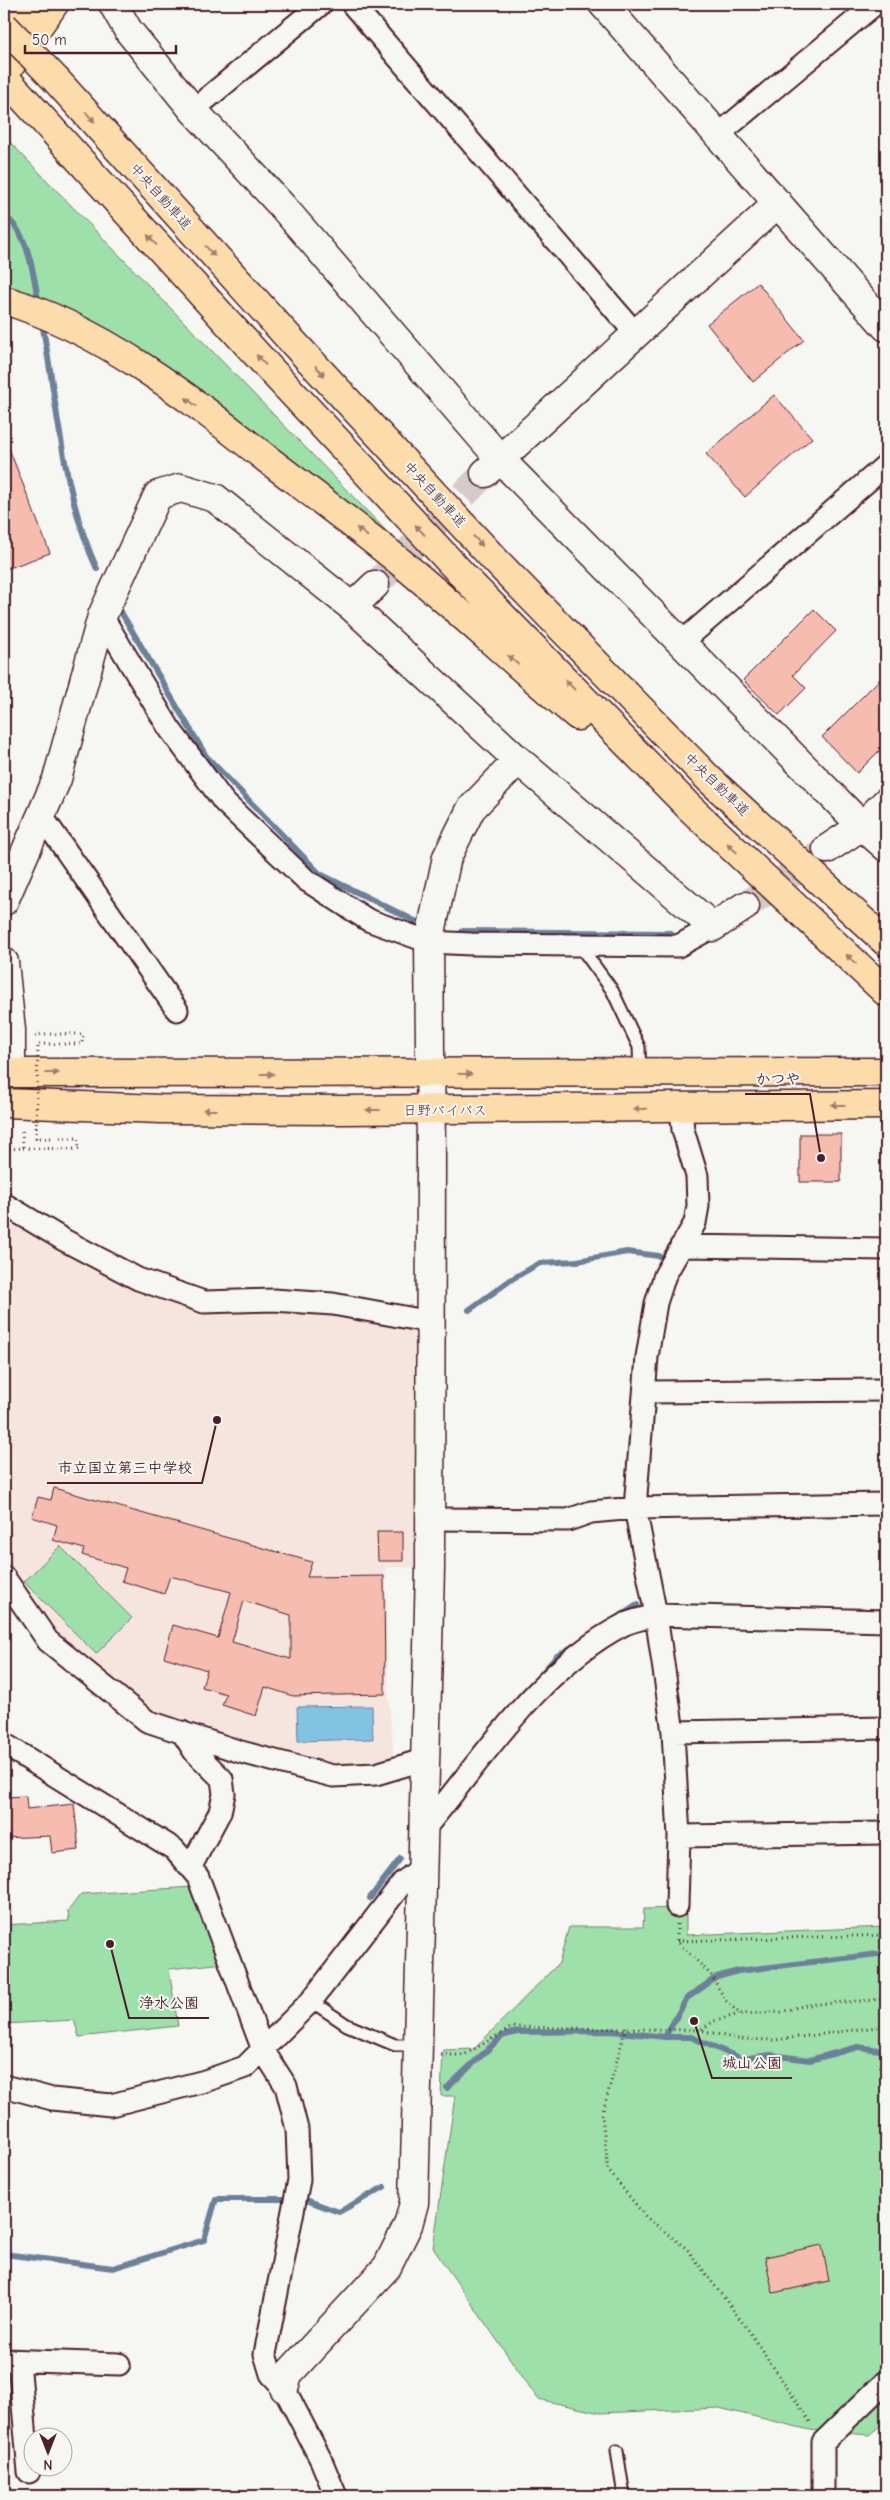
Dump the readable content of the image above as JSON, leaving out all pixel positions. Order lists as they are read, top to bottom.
{
  "streets": {
    "highway": ["中央自動車道", "日野バイパス"]
  },
  "places": [
    "かつや",
    "市立国立第三中学校",
    "浄水公園",
    "城山公園"
  ],
  "scale_bar": "50 m",
  "north": "bottom"
}
